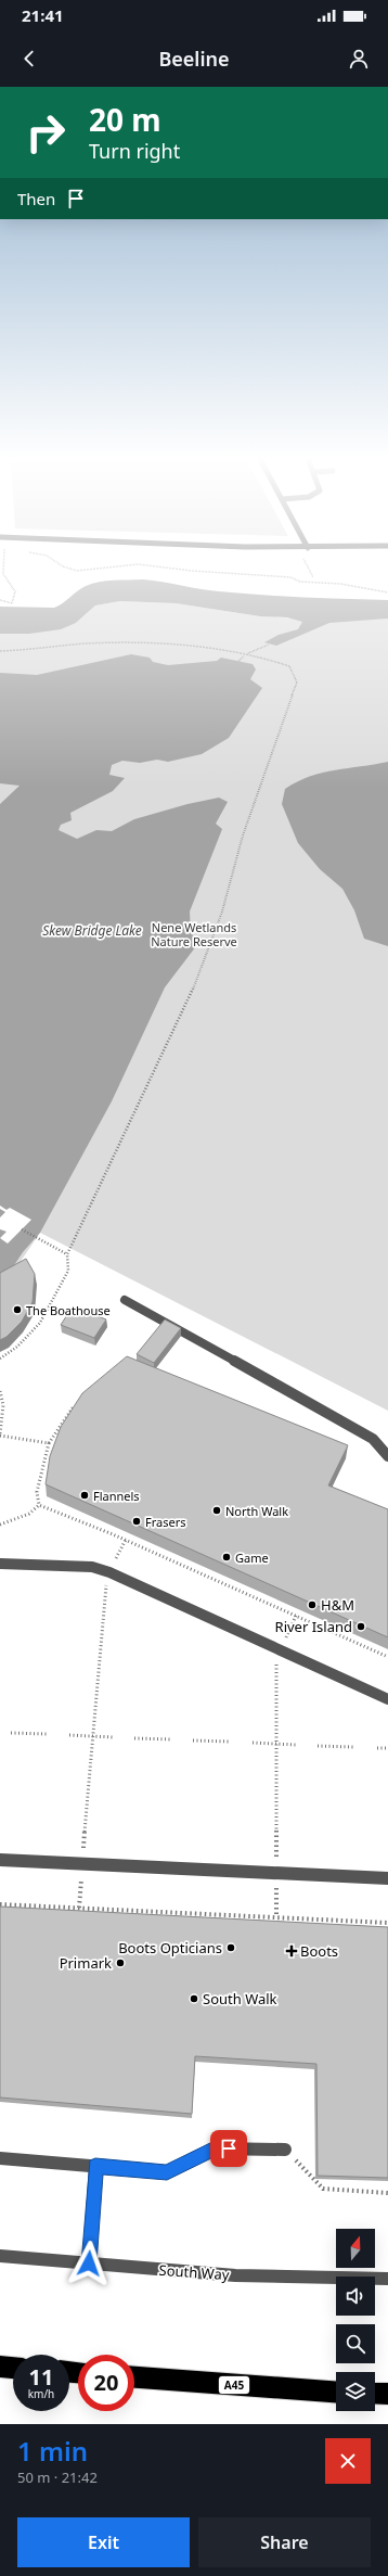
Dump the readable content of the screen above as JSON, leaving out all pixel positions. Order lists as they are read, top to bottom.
{
  "streets": {
    "highway": ["A45"],
    "lane": ["South Way"]
  },
  "water": ["Skew Bridge Lake"],
  "parks": ["Nene Wetlands Nature Reserve"],
  "places": {
    "other": [
      "The Boathouse",
      "Flannels",
      "North Walk",
      "Frasers",
      "Game",
      "H&M",
      "River Island",
      "Boots Opticians",
      "Primark",
      "South Walk"
    ],
    "health": ["Boots"]
  },
  "north": "top",
  "page": {
    "status": "21:41",
    "header": "Beeline",
    "turn": ["20 m", "Turn right"],
    "then": "Then",
    "speed": "11 km/h",
    "limit": "20",
    "heading": ["1 min", "50 m · 21:42"],
    "buttons": ["Exit", "Share"]
  }
}
